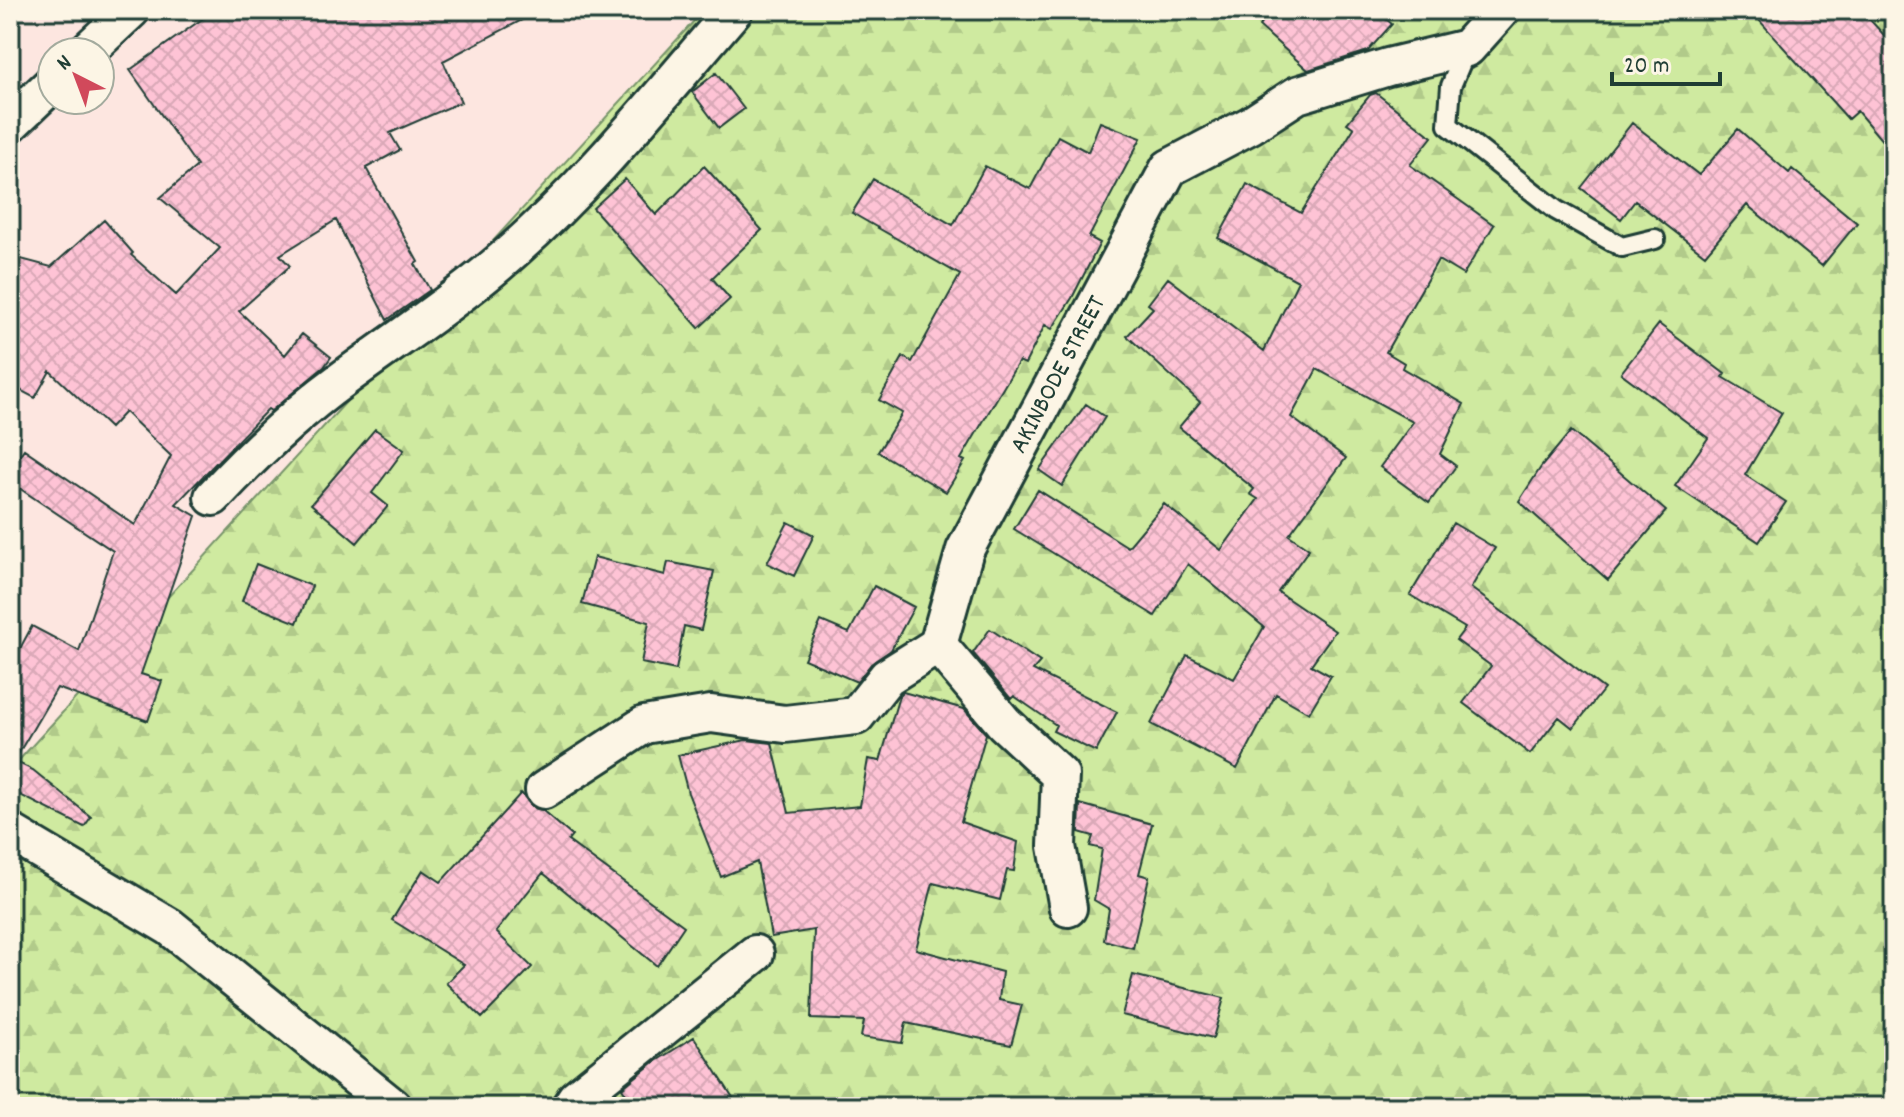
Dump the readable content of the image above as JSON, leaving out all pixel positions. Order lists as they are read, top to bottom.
{
  "streets": {
    "street": ["AKINBODE STREET"]
  },
  "scale_bar": "20 m",
  "north": "top left"
}
